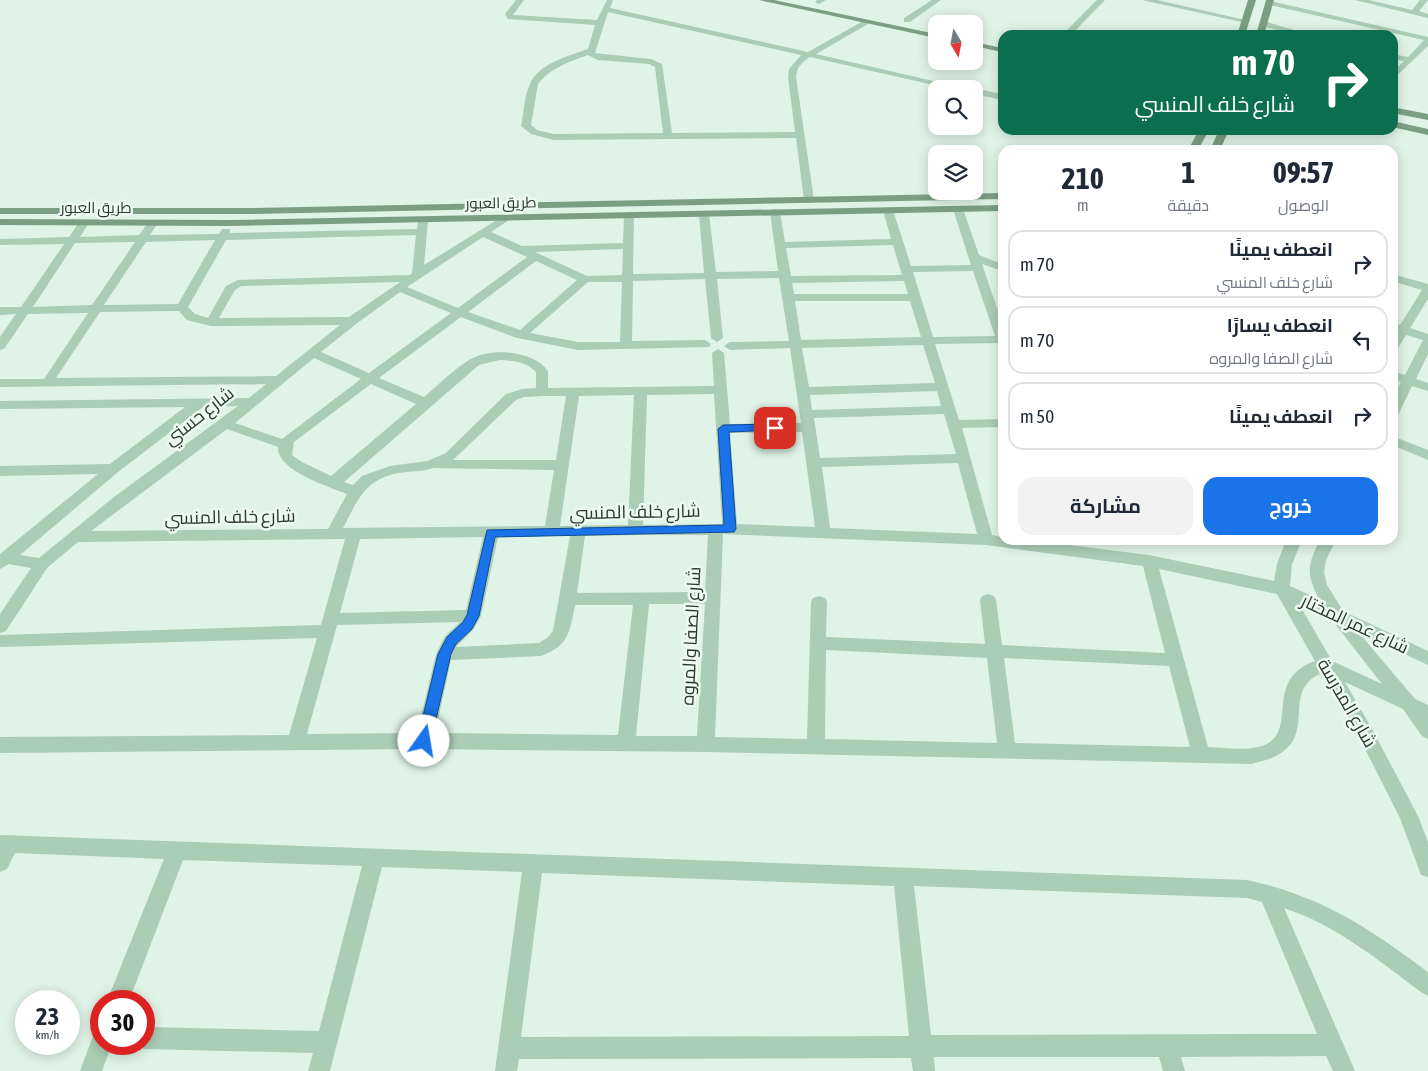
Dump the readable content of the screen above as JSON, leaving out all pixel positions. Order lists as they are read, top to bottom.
{
  "streets": {
    "street": [
      "طريق العبور",
      "شارع حسني",
      "شارع خلف المنسي",
      "شارع عمر المختار",
      "شارع الصفا والمروه",
      "شارع المدرسة"
    ]
  },
  "crossings": [
    ["طريق العبور", "شارع حسني"],
    ["شارع حسني", "شارع خلف المنسي"],
    ["شارع خلف المنسي", "شارع عمر المختار"],
    ["شارع خلف المنسي", "شارع الصفا والمروه"],
    ["شارع خلف المنسي", "شارع المدرسة"],
    ["شارع عمر المختار", "شارع المدرسة"]
  ],
  "north": "bottom",
  "page": {
    "turn": ["70 m", "شارع خلف المنسي"],
    "eta": [
      "09:57",
      "الوصول",
      "1",
      "دقيقة",
      "210",
      "m"
    ],
    "list": [
      {
        "name": "انعطف يمينًا",
        "note": "شارع خلف المنسي",
        "value": "70 m"
      },
      {
        "name": "انعطف يسارًا",
        "note": "شارع الصفا والمروه",
        "value": "70 m"
      },
      {
        "name": "انعطف يمينًا",
        "value": "50 m"
      }
    ],
    "buttons": ["خروج", "مشاركة"],
    "speed": "23 km/h",
    "limit": "30"
  }
}
